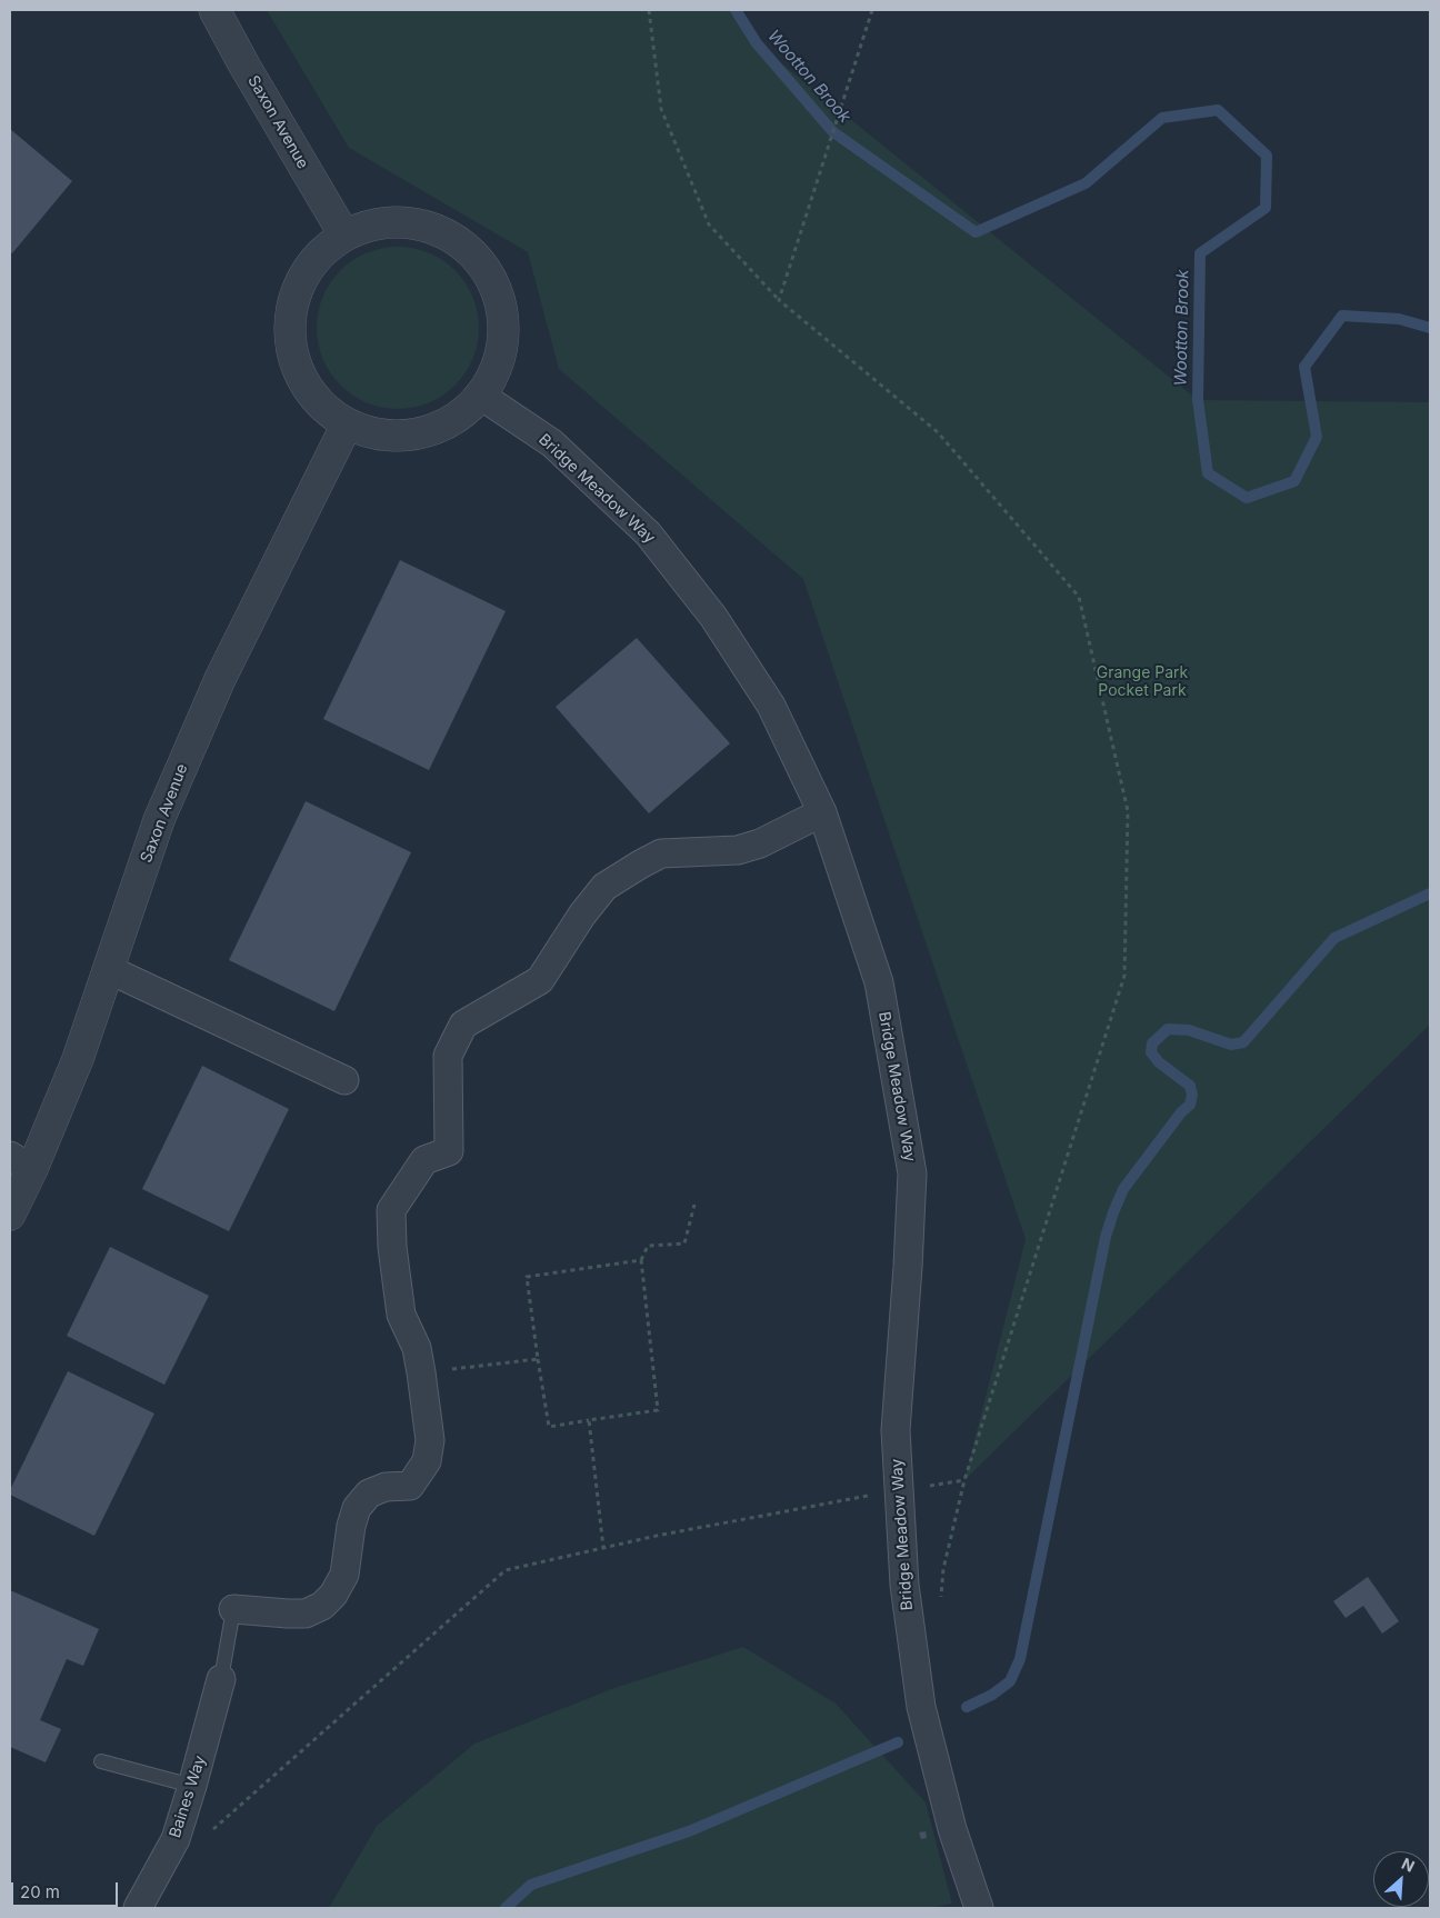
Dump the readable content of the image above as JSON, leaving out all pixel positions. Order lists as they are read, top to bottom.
{
  "streets": {
    "street": ["Saxon Avenue", "Bridge Meadow Way", "Baines Way"]
  },
  "water": ["Wootton Brook"],
  "parks": ["Grange Park Pocket Park"],
  "scale_bar": "20 m",
  "north": "top right"
}
